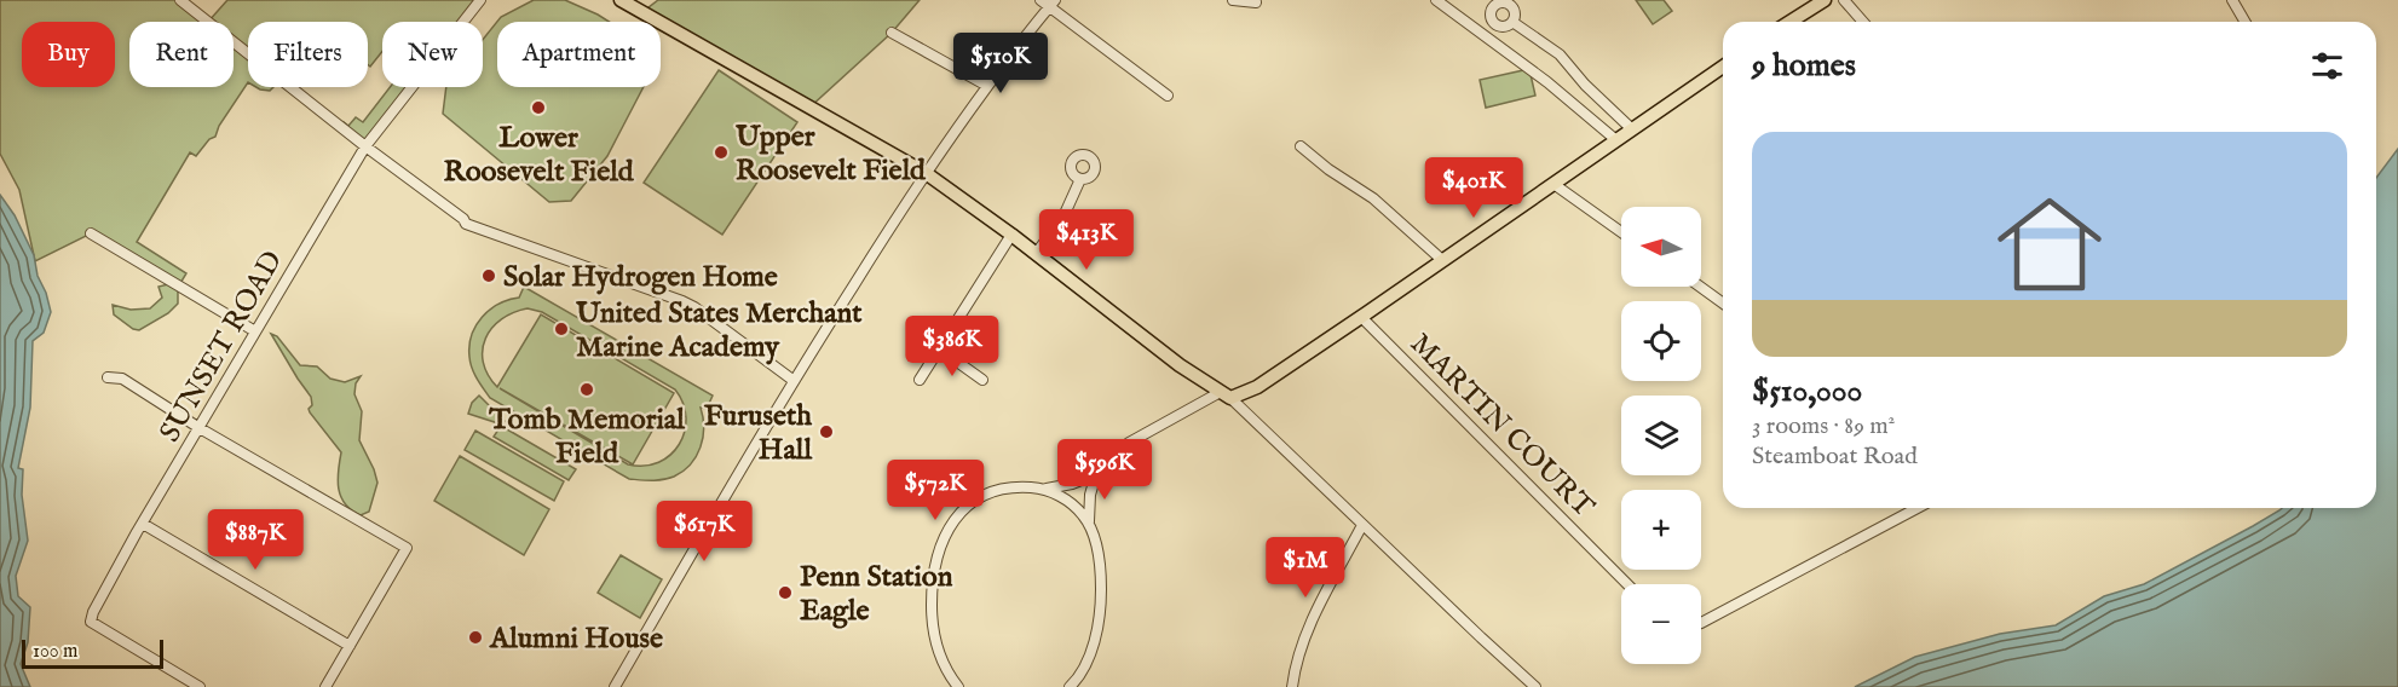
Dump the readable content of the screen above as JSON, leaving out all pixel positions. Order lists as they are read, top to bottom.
{
  "streets": {
    "street": ["SUNSET ROAD", "MARTIN COURT"]
  },
  "places": [
    "Lower Roosevelt Field",
    "Upper Roosevelt Field",
    "Solar Hydrogen Home",
    "United States Merchant Marine Academy",
    "Tomb Memorial Field",
    "Furuseth Hall",
    "Penn Station Eagle",
    "Alumni House"
  ],
  "scale_bar": "100 m",
  "north": "left",
  "page": {
    "chip": [
      "Buy",
      "Rent",
      "Filters",
      "New",
      "Apartment"
    ],
    "heading": "9 homes",
    "price": [
      "$510K",
      "$401K",
      "$413K",
      "$386K",
      "$596K",
      "$572K",
      "$617K",
      "$887K",
      "$1M"
    ],
    "list": [
      {
        "name": "$510,000",
        "note": "3 rooms · 89 m² · Steamboat Road"
      }
    ],
    "map_buttons": ["+", "−"],
    "scale": "100 m"
  }
}
